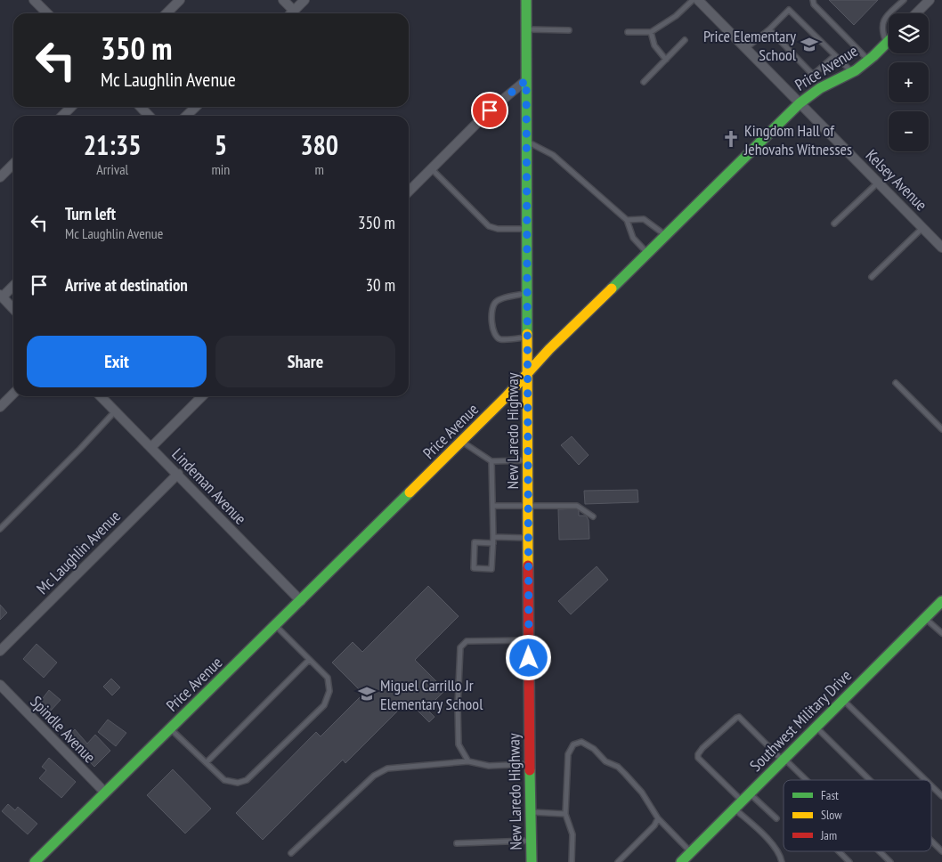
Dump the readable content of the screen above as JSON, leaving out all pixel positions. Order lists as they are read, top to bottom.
{
  "streets": {
    "main road": ["Price Avenue", "New Laredo Highway", "Southwest Military Drive"],
    "street": [
      "Kelsey Avenue",
      "Lindeman Avenue",
      "Mc Laughlin Avenue",
      "Spindle Avenue"
    ]
  },
  "crossings": [
    ["Price Avenue", "Kelsey Avenue"],
    ["Price Avenue", "New Laredo Highway"],
    ["Price Avenue", "Lindeman Avenue"],
    ["Price Avenue", "Spindle Avenue"],
    ["Lindeman Avenue", "Mc Laughlin Avenue"]
  ],
  "places": {
    "school or university": ["Price Elementary School", "Miguel Carrillo Jr Elementary School"],
    "church": ["Kingdom Hall of Jehovahs Witnesses"]
  },
  "legend": ["Fast", "Slow", "Jam"],
  "page": {
    "map_buttons": ["+", "−"],
    "turn": ["350 m", "Mc Laughlin Avenue"],
    "eta": [
      "21:35",
      "Arrival",
      "5",
      "min",
      "380",
      "m"
    ],
    "list": [
      {
        "name": "Turn left",
        "note": "Mc Laughlin Avenue",
        "value": "350 m"
      },
      {
        "name": "Arrive at destination",
        "value": "30 m"
      }
    ],
    "buttons": ["Exit", "Share"]
  }
}
